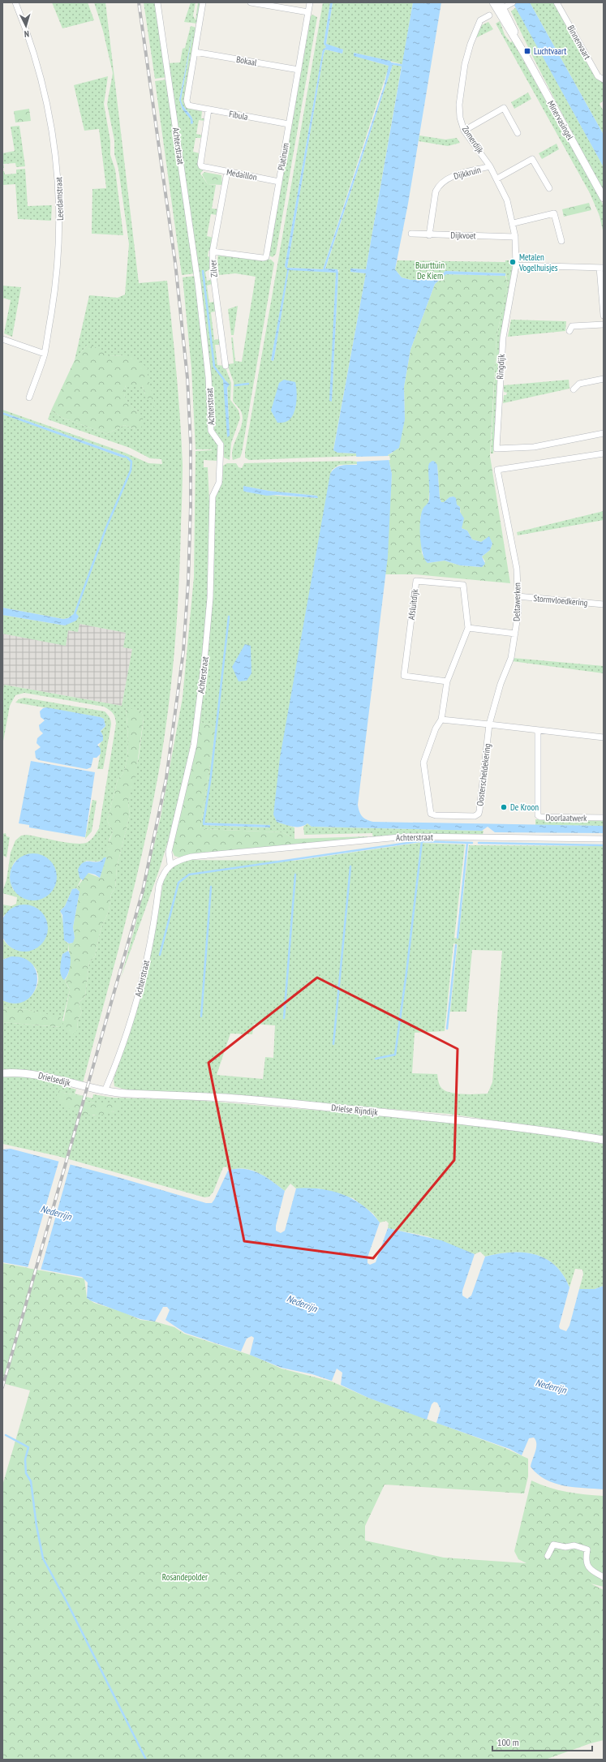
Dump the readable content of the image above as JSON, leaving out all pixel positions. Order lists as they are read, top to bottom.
{
  "streets": {
    "street": [
      "Binnenvaart",
      "Bokaal",
      "Fibula",
      "Minervasingel",
      "Zomerdijk",
      "Achterstraat",
      "Platinum",
      "Dijkkruin",
      "Medaillon",
      "Leerdamstraat",
      "Dijkvoet",
      "Zilver",
      "Ringdijk",
      "Stormvloedkering",
      "Deltawerken",
      "Afsluitdijk",
      "Oosterscheldekering",
      "Doorlaatwerk",
      "Drielsedijk",
      "Drielse Rijndijk"
    ]
  },
  "crossings": [
    ["Bokaal", "Fibula"],
    ["Bokaal", "Platinum"],
    ["Fibula", "Platinum"],
    ["Fibula", "Medaillon"],
    ["Zomerdijk", "Dijkkruin"],
    ["Zomerdijk", "Dijkvoet"],
    ["Zomerdijk", "Ringdijk"],
    ["Achterstraat", "Drielsedijk"],
    ["Achterstraat", "Drielse Rijndijk"],
    ["Platinum", "Medaillon"],
    ["Platinum", "Zilver"],
    ["Dijkkruin", "Dijkvoet"],
    ["Medaillon", "Zilver"],
    ["Stormvloedkering", "Deltawerken"],
    ["Deltawerken", "Oosterscheldekering"],
    ["Afsluitdijk", "Oosterscheldekering"],
    ["Drielsedijk", "Drielse Rijndijk"]
  ],
  "water": ["Nederrijn"],
  "parks": ["Buurttuin De Kiem", "Rosandepolder"],
  "places": {
    "transit": ["Luchtvaart"],
    "other": ["Metalen Vogelhuisjes", "De Kroon"]
  },
  "scale_bar": "100 m",
  "north": "bottom"
}
